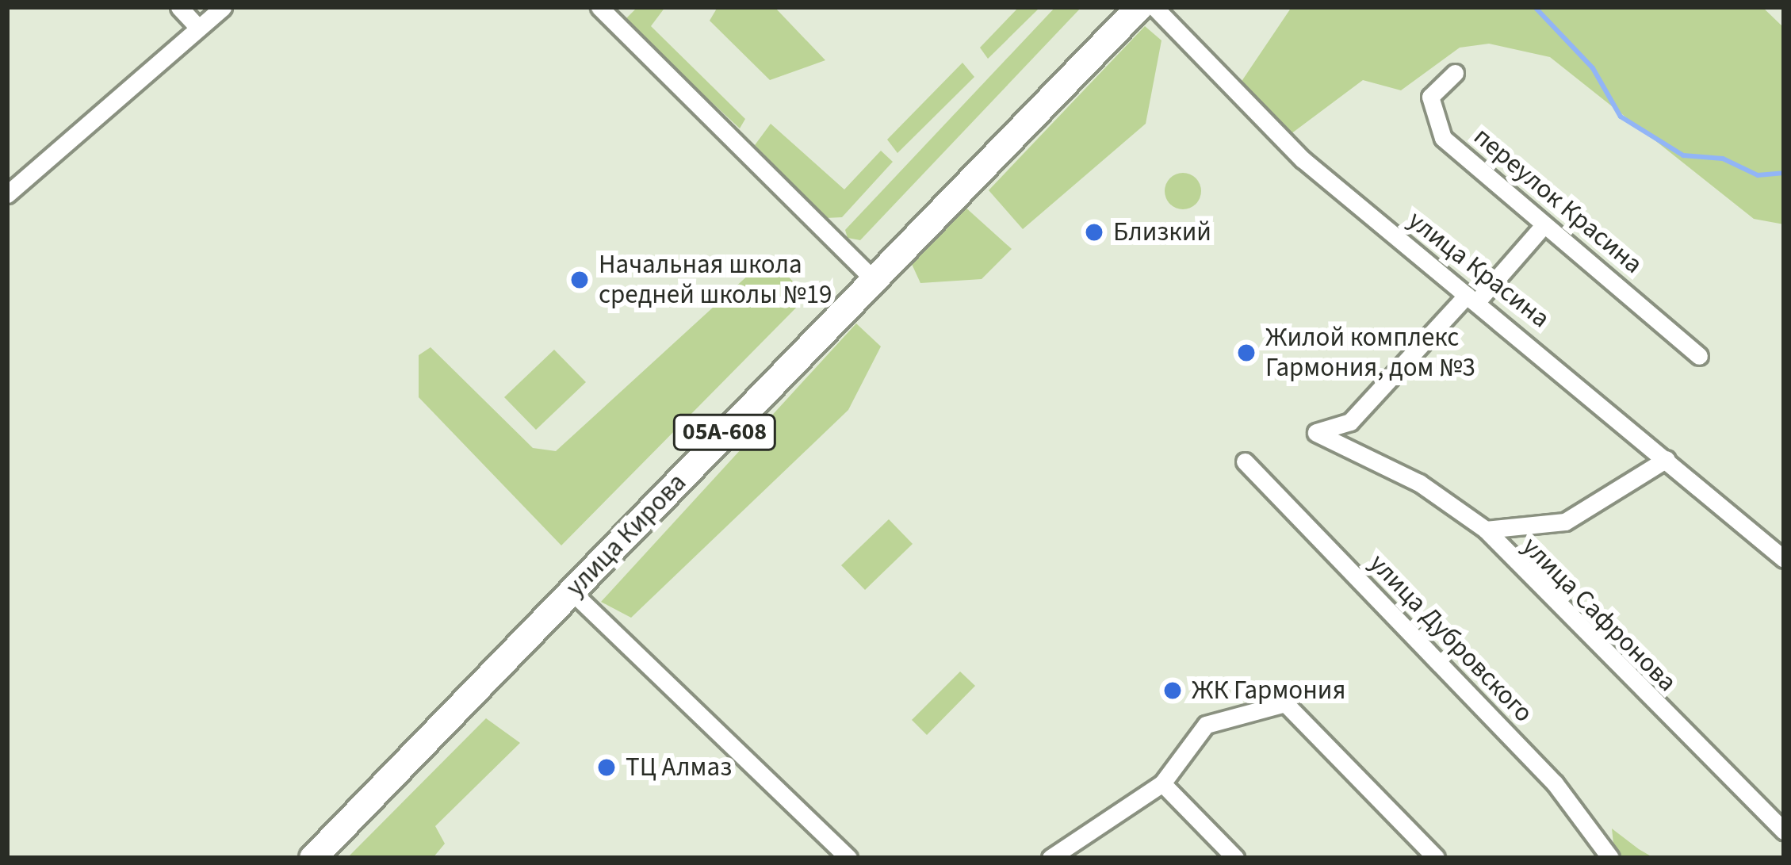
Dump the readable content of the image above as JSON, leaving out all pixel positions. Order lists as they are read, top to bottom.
{
  "streets": {
    "main road": ["05А-608", "улица Кирова"],
    "street": [
      "переулок Красина",
      "улица Красина",
      "улица Сафронова",
      "улица Дубровского"
    ]
  },
  "crossings": [
    ["улица Красина", "улица Сафронова"]
  ],
  "places": [
    "Близкий",
    "Начальная школа средней школы №19",
    "Жилой комплекс Гармония, дом №3",
    "ЖК Гармония",
    "ТЦ Алмаз"
  ]
}
